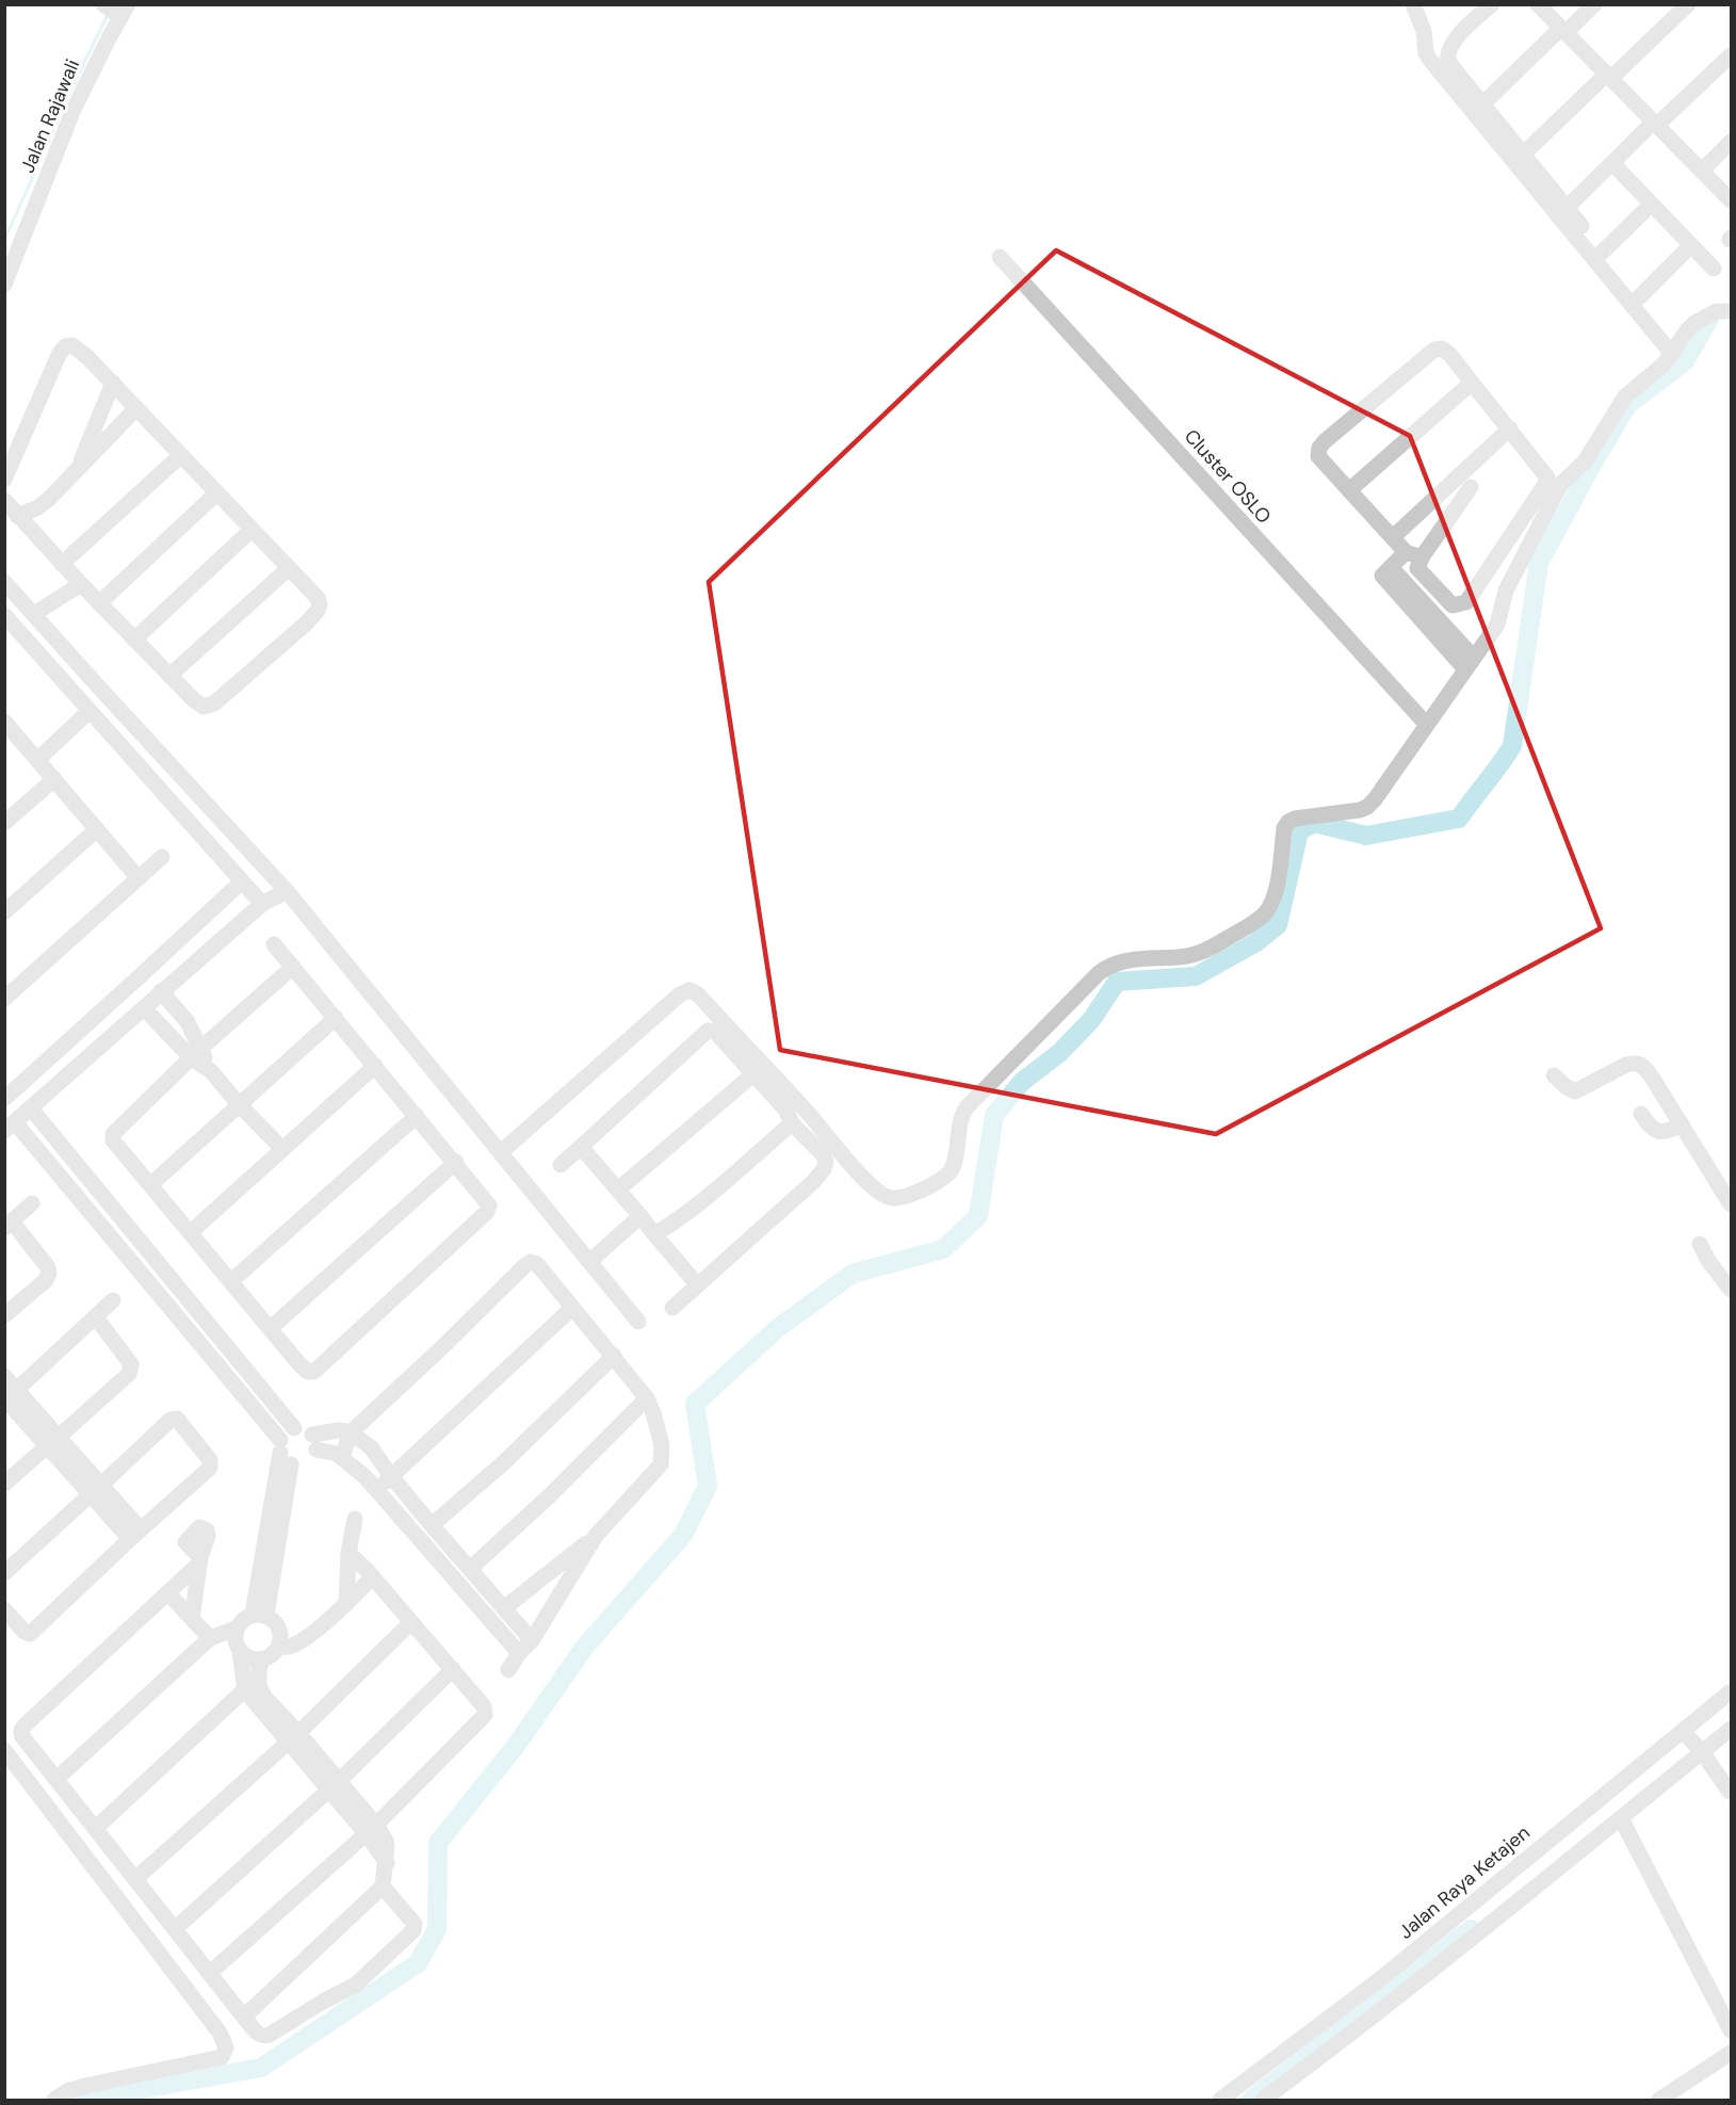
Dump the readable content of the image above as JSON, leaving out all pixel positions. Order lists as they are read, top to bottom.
{
  "streets": {
    "street": ["Jalan Rajawali", "Cluster OSLO", "Jalan Raya Ketajen"]
  }
}
